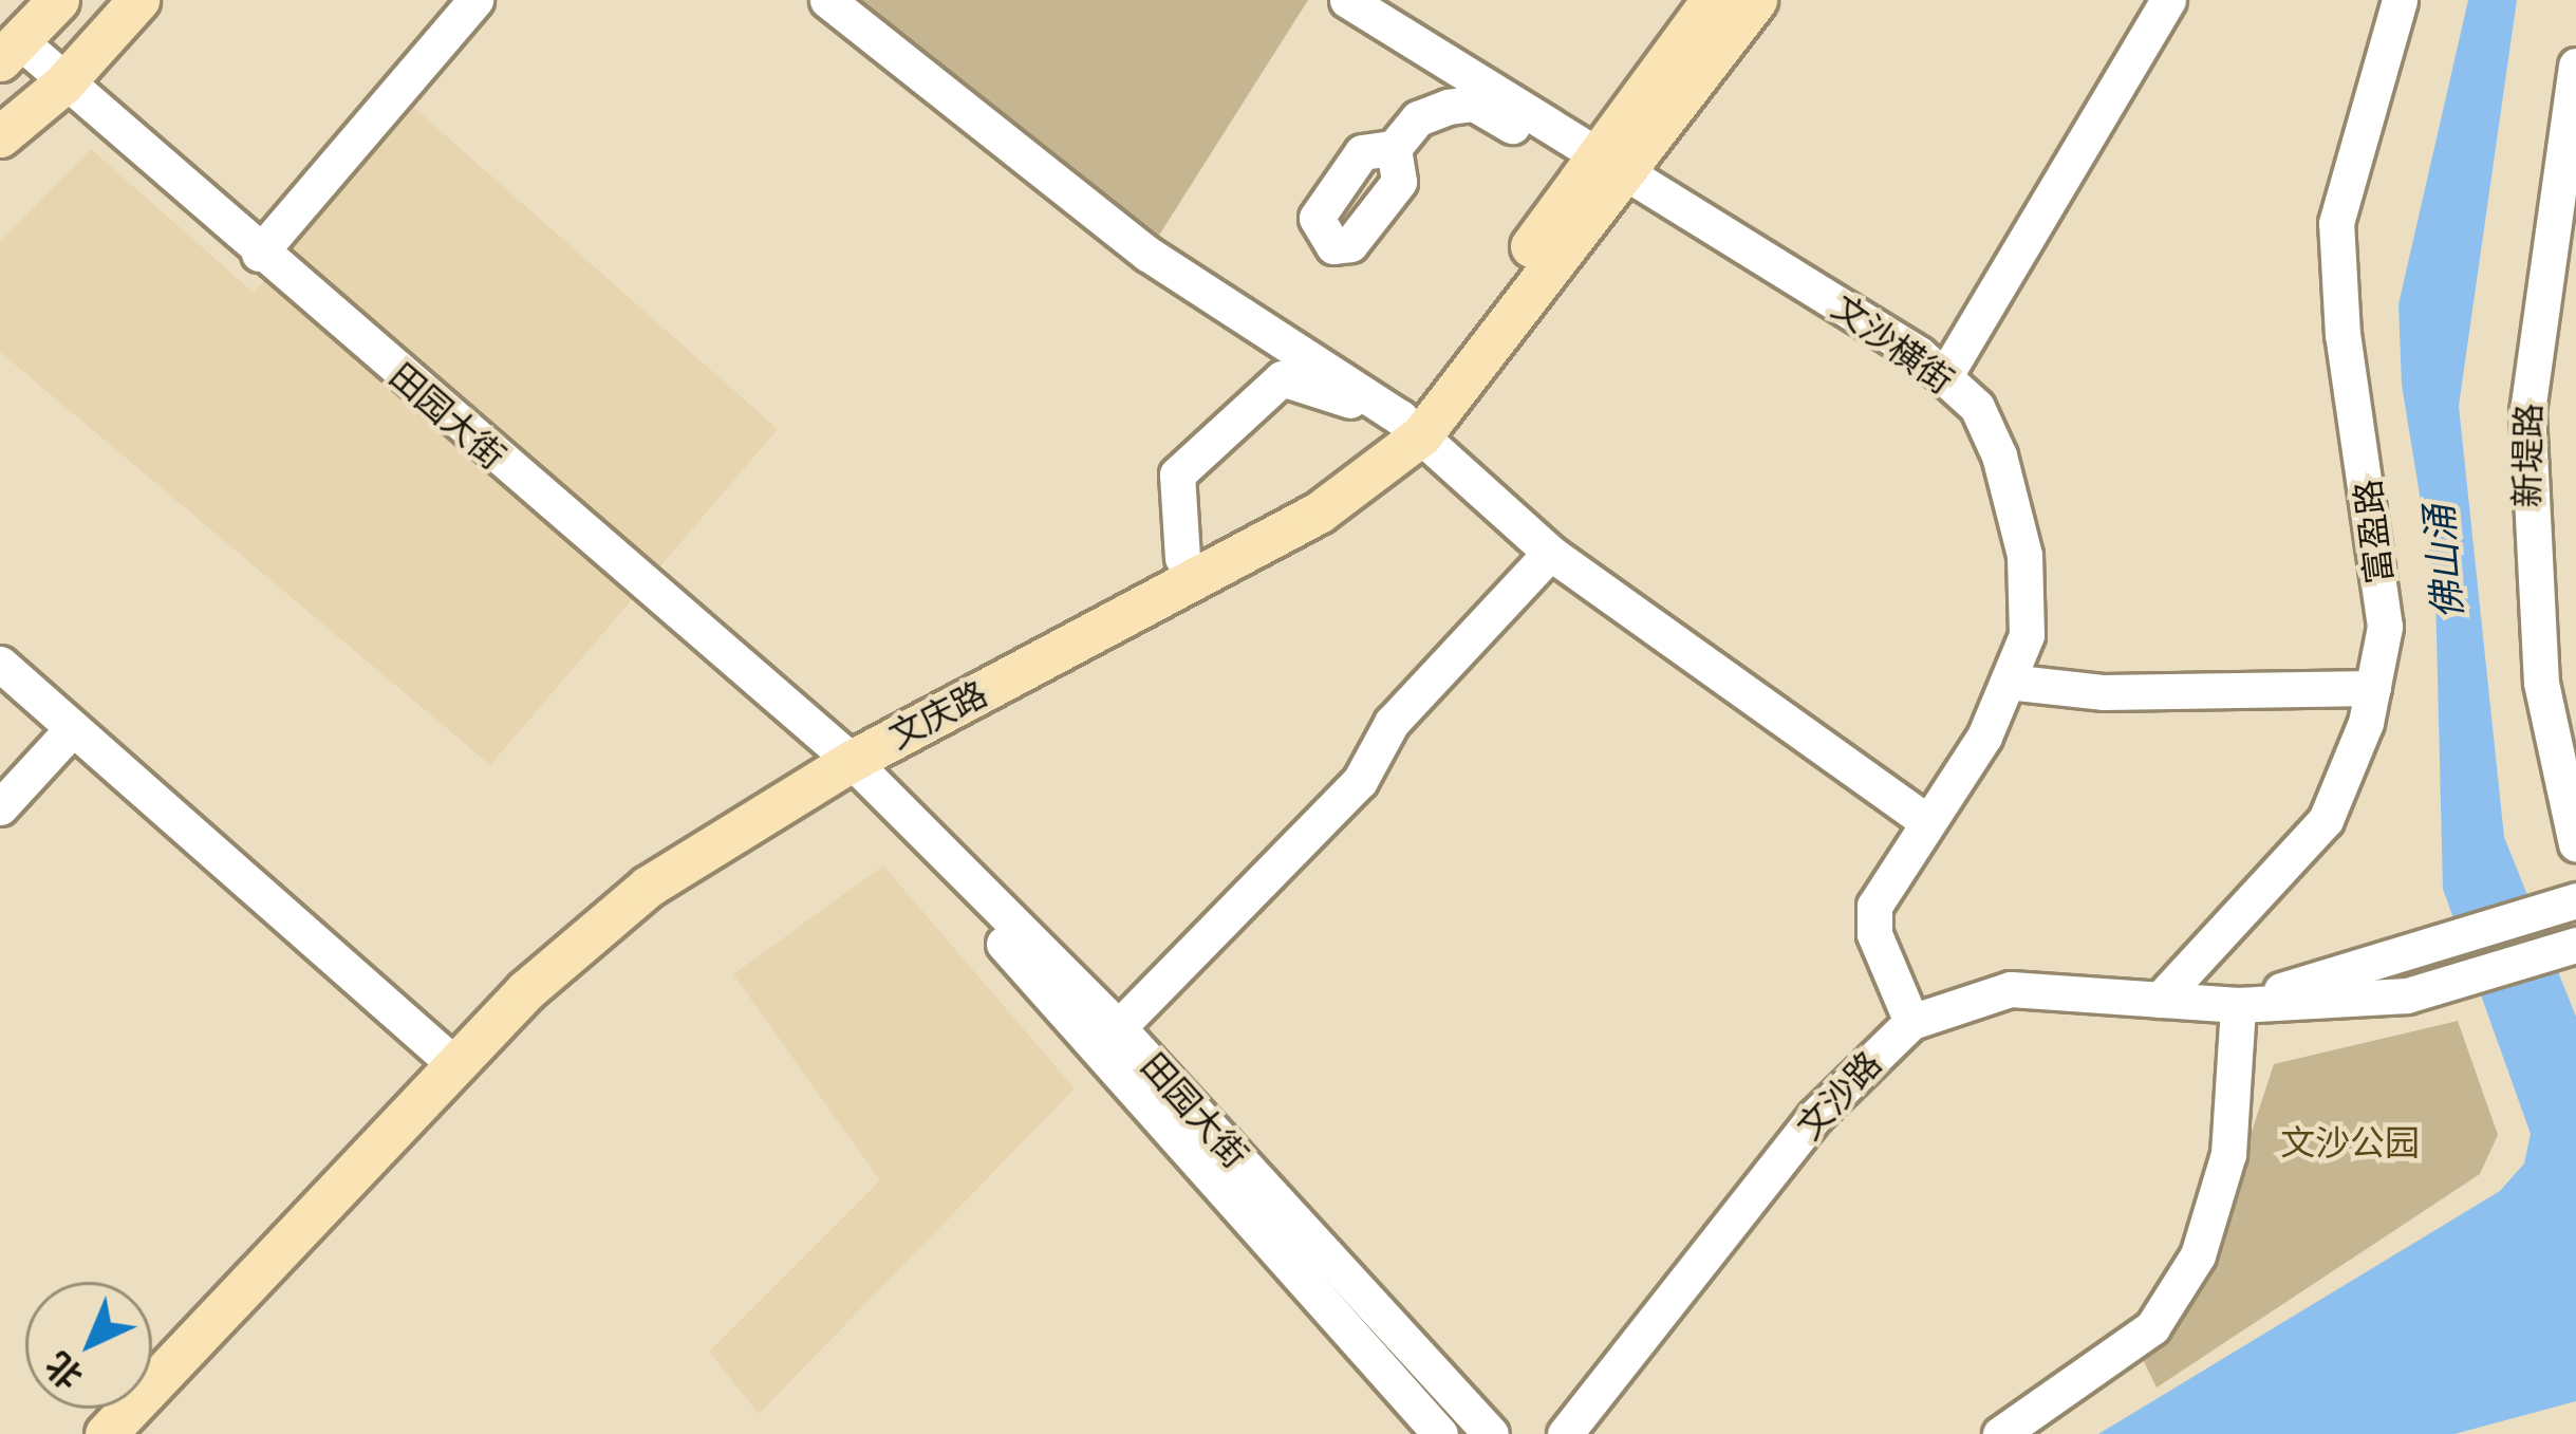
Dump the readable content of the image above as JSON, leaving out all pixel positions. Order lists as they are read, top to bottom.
{
  "streets": {
    "main road": ["文庆路"],
    "street": [
      "文沙横街",
      "田园大街",
      "新堤路",
      "富盈路",
      "文沙路"
    ]
  },
  "crossings": [
    ["文沙横街", "文庆路"],
    ["文沙横街", "文沙路"],
    ["田园大街", "文庆路"],
    ["富盈路", "文沙路"]
  ],
  "water": ["佛山涌"],
  "parks": ["文沙公园"],
  "north": "bottom left"
}
